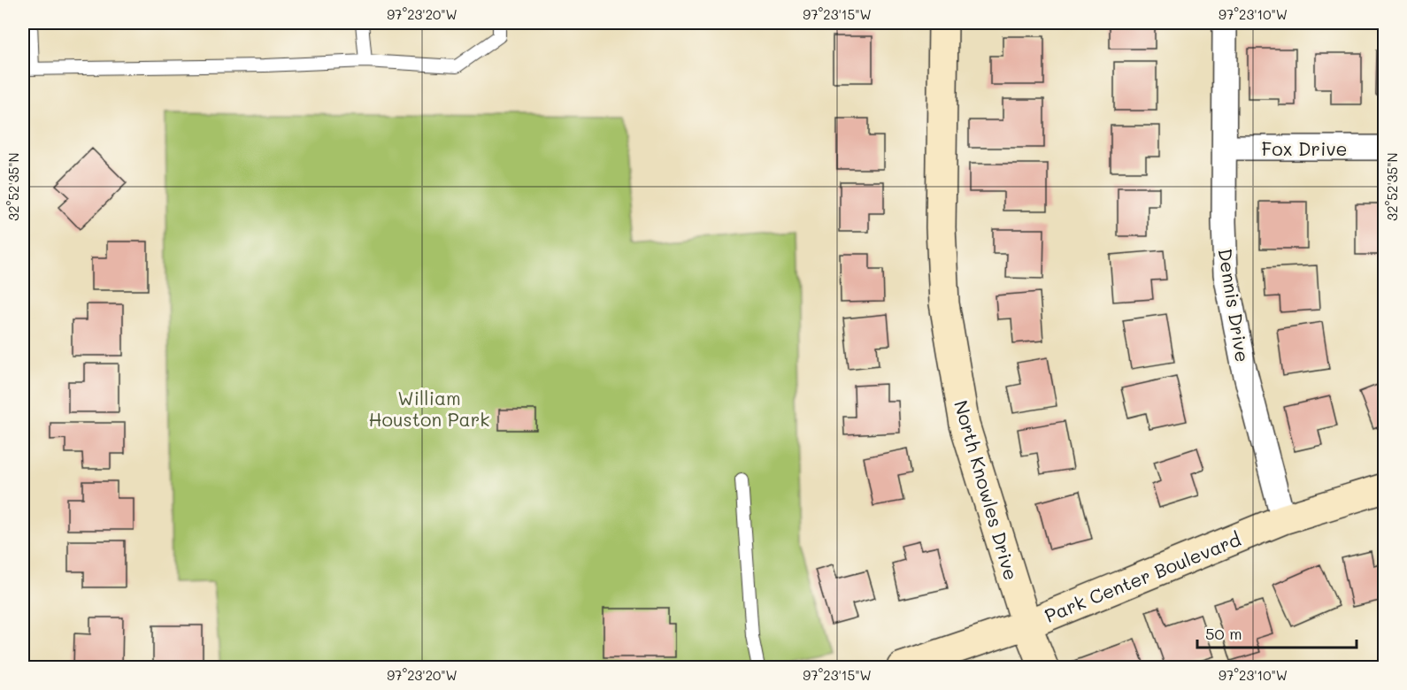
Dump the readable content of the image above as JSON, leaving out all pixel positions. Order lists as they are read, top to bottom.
{
  "streets": {
    "street": [
      "Fox Drive",
      "Dennis Drive",
      "North Knowles Drive",
      "Park Center Boulevard"
    ]
  },
  "crossings": [
    ["Fox Drive", "Dennis Drive"],
    ["Dennis Drive", "Park Center Boulevard"],
    ["North Knowles Drive", "Park Center Boulevard"]
  ],
  "parks": ["William Houston Park"],
  "scale_bar": "50 m",
  "coordinates": [
    "97°23'20\"W",
    "97°23'15\"W",
    "97°23'10\"W",
    "32°52'35\"N"
  ]
}
